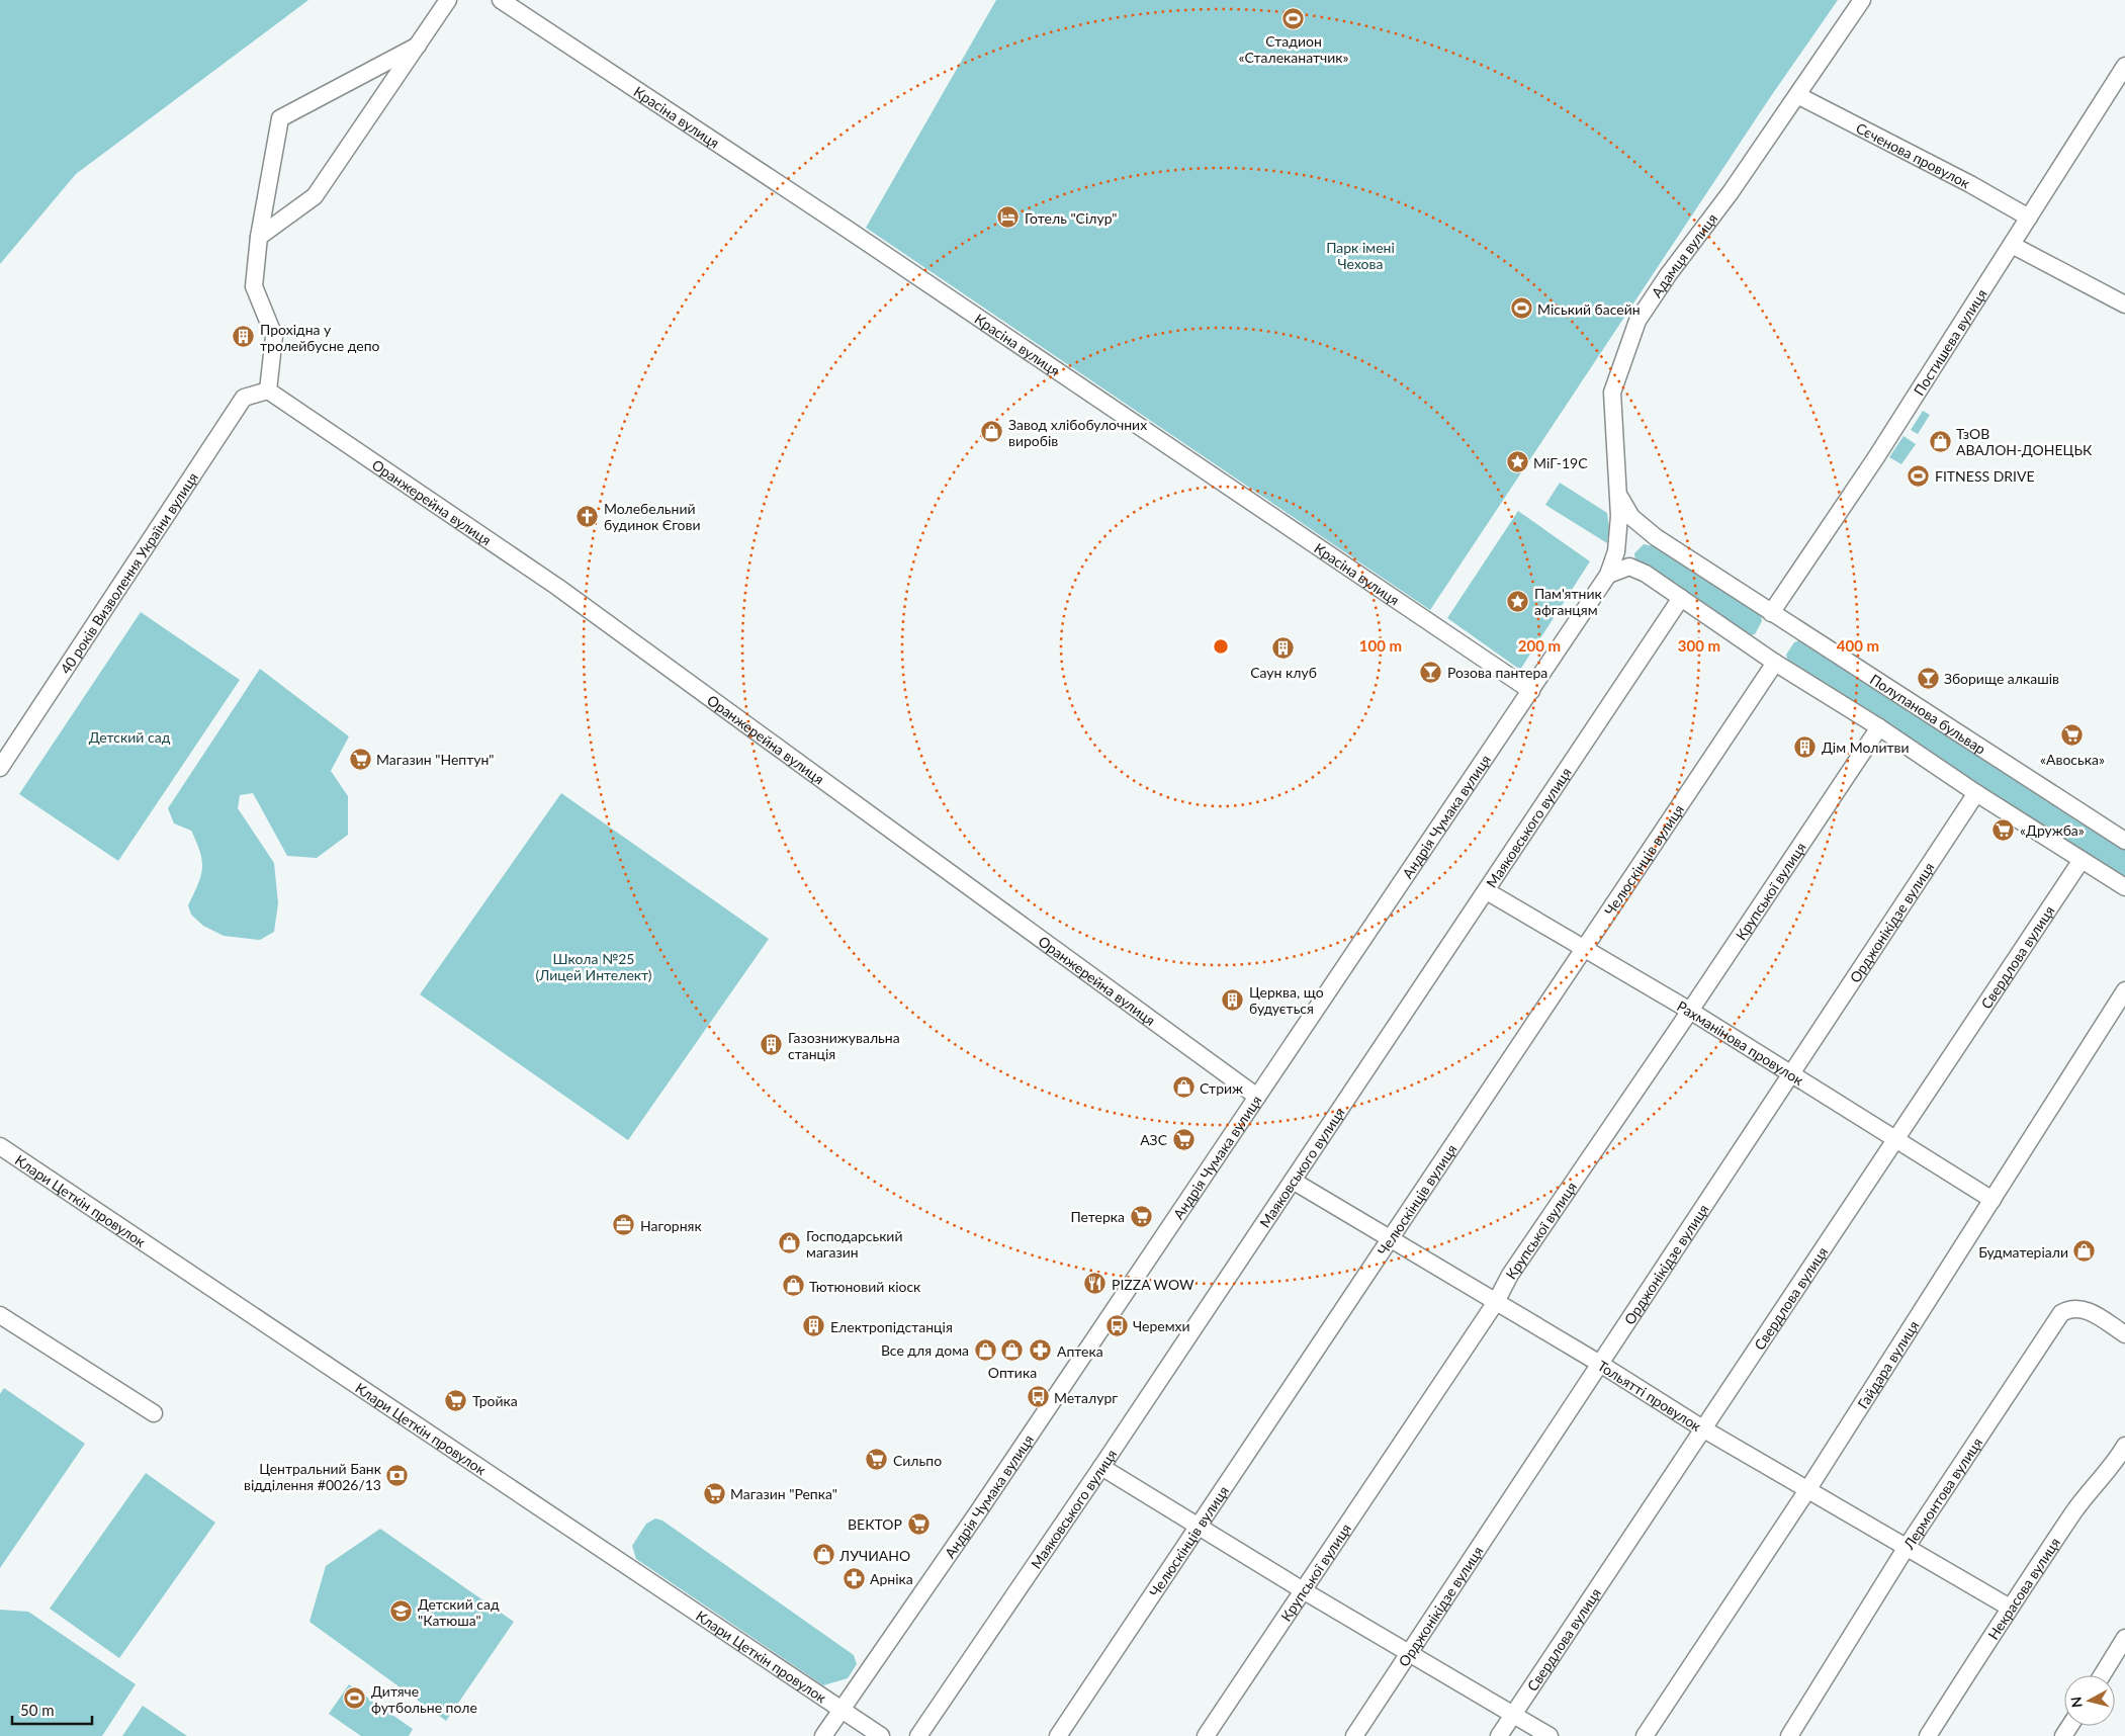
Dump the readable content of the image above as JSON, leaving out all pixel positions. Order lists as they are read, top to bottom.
{
  "streets": {
    "street": [
      "Красіна вулиця",
      "Сєченова провулок",
      "Адамця вулиця",
      "Постишева вулиця",
      "Оранжерейна вулиця",
      "40 років Визволення України вулиця",
      "Полупанова бульвар",
      "Андрія Чумака вулиця",
      "Маяковського вулиця",
      "Челюскінців вулиця",
      "Крупської вулиця",
      "Орджонікідзе вулиця",
      "Свердлова вулиця",
      "Рахманінова провулок",
      "Клари Цеткін провулок",
      "Гайдара вулиця",
      "Тольятті провулок",
      "Лермонтова вулиця",
      "Некрасова вулиця"
    ]
  },
  "crossings": [
    ["Красіна вулиця", "Андрія Чумака вулиця"],
    ["Сєченова провулок", "Адамця вулиця"],
    ["Сєченова провулок", "Постишева вулиця"],
    ["Адамця вулиця", "Полупанова бульвар"],
    ["Адамця вулиця", "Андрія Чумака вулиця"],
    ["Постишева вулиця", "Полупанова бульвар"],
    ["Оранжерейна вулиця", "40 років Визволення України вулиця"],
    ["Оранжерейна вулиця", "Андрія Чумака вулиця"],
    ["Андрія Чумака вулиця", "Клари Цеткін провулок"],
    ["Маяковського вулиця", "Рахманінова провулок"],
    ["Маяковського вулиця", "Тольятті провулок"],
    ["Челюскінців вулиця", "Рахманінова провулок"],
    ["Челюскінців вулиця", "Тольятті провулок"],
    ["Крупської вулиця", "Рахманінова провулок"],
    ["Крупської вулиця", "Тольятті провулок"],
    ["Орджонікідзе вулиця", "Рахманінова провулок"],
    ["Орджонікідзе вулиця", "Тольятті провулок"],
    ["Свердлова вулиця", "Рахманінова провулок"],
    ["Свердлова вулиця", "Тольятті провулок"],
    ["Рахманінова провулок", "Гайдара вулиця"],
    ["Гайдара вулиця", "Тольятті провулок"],
    ["Тольятті провулок", "Лермонтова вулиця"],
    ["Тольятті провулок", "Некрасова вулиця"]
  ],
  "parks": ["Парк імені Чехова", "Детский сад", "Школа №25 (Лицей Интелект)"],
  "places": {
    "sports": [
      "Стадион «Сталеканатчик»",
      "Міський басейн",
      "FITNESS DRIVE",
      "Дитяче футбольне поле"
    ],
    "hotel": ["Готель \"Сілур\""],
    "building": [
      "Прохідна у тролейбусне депо",
      "Саун клуб",
      "Дім Молитви",
      "Церква, що будується",
      "Газознижувальна станція",
      "Електропідстанція"
    ],
    "shop": [
      "Завод хлібобулочних виробів",
      "ТзОВ АВАЛОН-ДОНЕЦЬК",
      "Стриж",
      "Господарський магазин",
      "Будматеріали",
      "Тютюновий кіоск",
      "Все для дома",
      "Оптика",
      "ЛУЧИАНО"
    ],
    "place": ["МіГ-19С", "Пам'ятник афганцям"],
    "church": ["Молебельний будинок Єгови"],
    "bar": ["Розова пантера", "Зборище алкашів"],
    "supermarket": [
      "«Авоська»",
      "Магазин \"Нептун\"",
      "«Дружба»",
      "АЗС",
      "Петерка",
      "Тройка",
      "Сильпо",
      "Магазин \"Репка\"",
      "ВЕКТОР"
    ],
    "office": ["Нагорняк"],
    "restaurant": ["PIZZA WOW"],
    "bus stop": ["Черемхи", "Металург"],
    "pharmacy": ["Аптека", "Арніка"],
    "bank": ["Центральний Банк відділення #0026/13"],
    "school or university": ["Детский сад \"Катюша\""]
  },
  "scale_bar": "50 m",
  "north": "left",
  "rings": [
    "100 m",
    "200 m",
    "300 m",
    "400 m"
  ]
}
